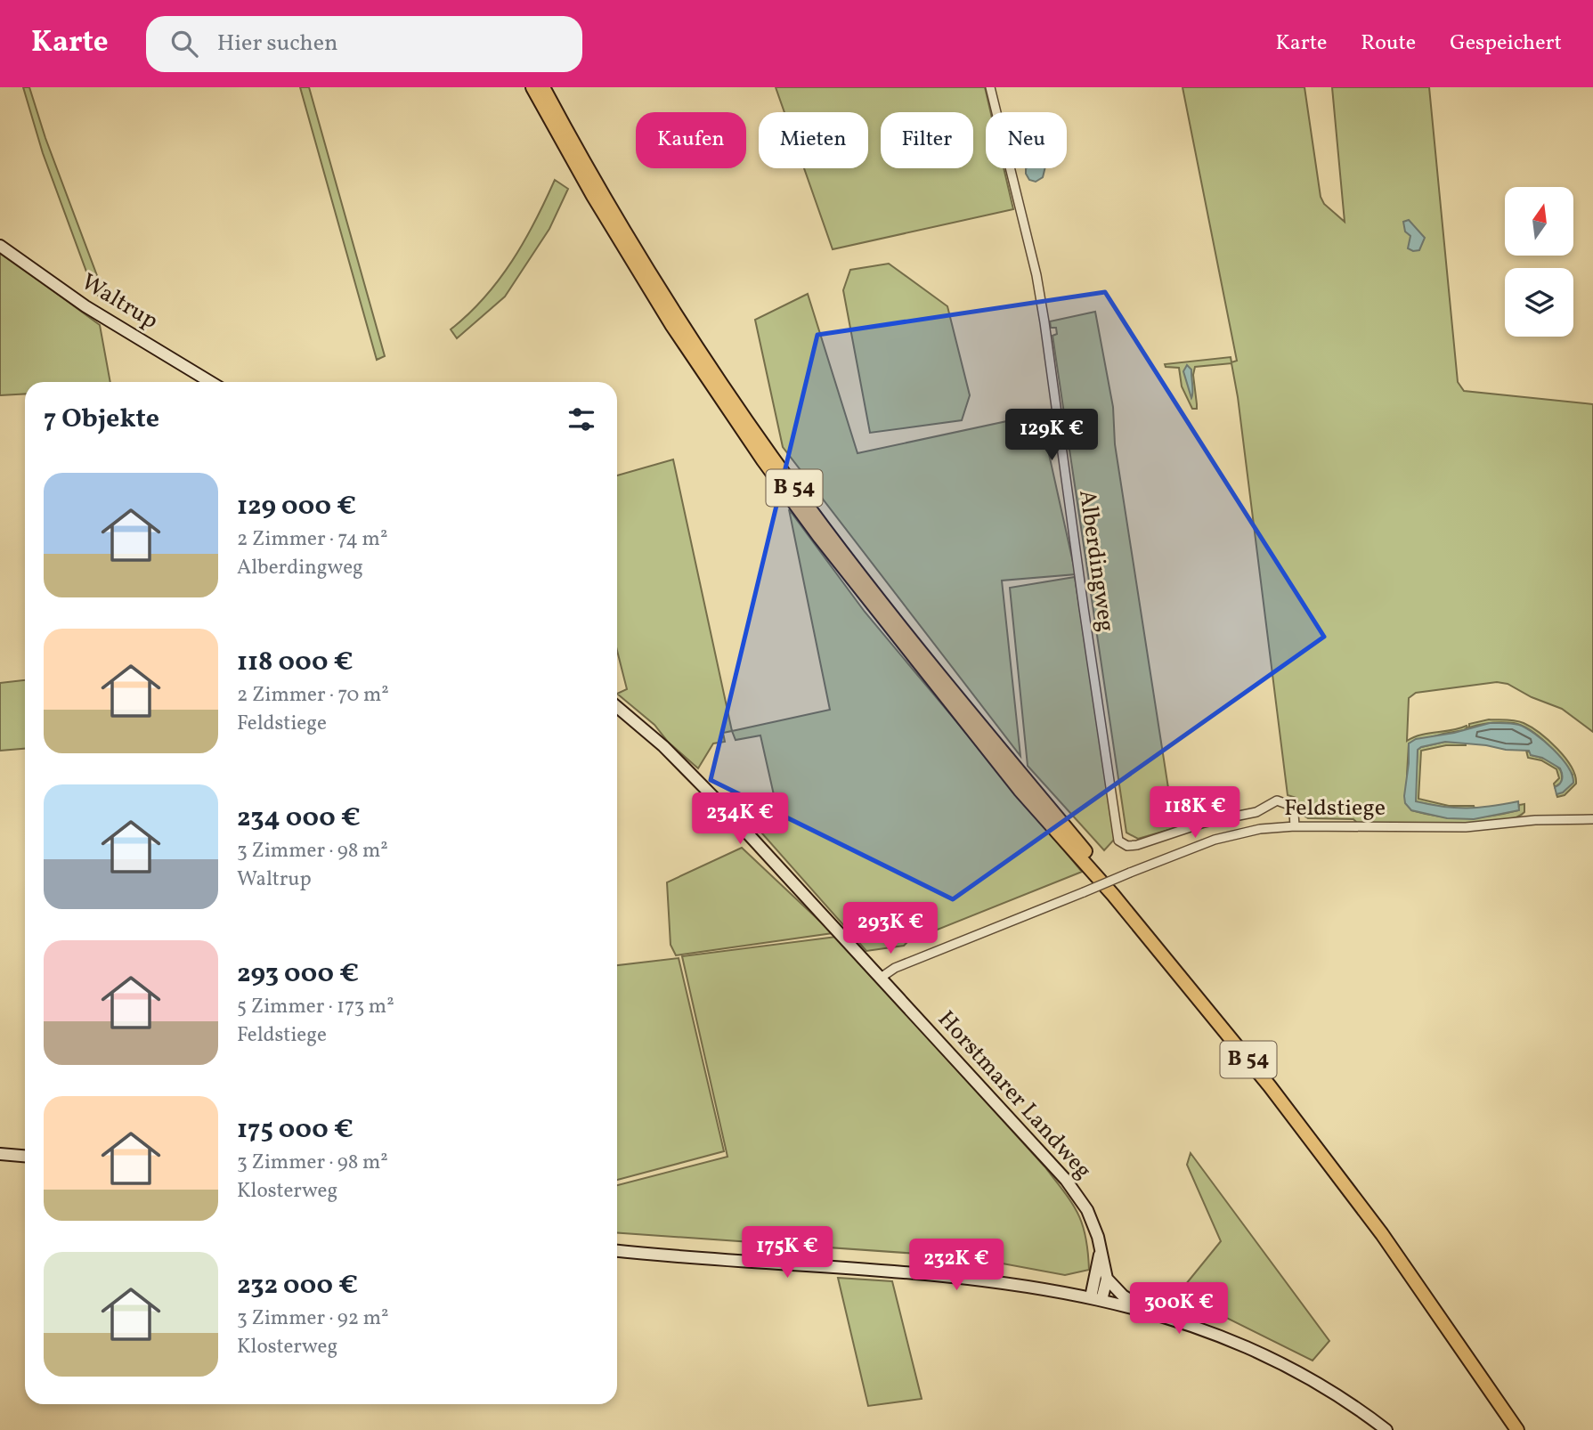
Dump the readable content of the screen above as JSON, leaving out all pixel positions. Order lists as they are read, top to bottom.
{
  "streets": {
    "highway": ["B 54"],
    "main road": ["Waltrup", "Horstmarer Landweg"],
    "street": ["Alberdingweg", "Feldstiege"]
  },
  "crossings": [
    ["Alberdingweg", "Feldstiege"],
    ["Feldstiege", "Horstmarer Landweg"]
  ],
  "north": "top",
  "page": {
    "header": "Karte",
    "search": "Hier suchen",
    "nav": ["Karte", "Route", "Gespeichert"],
    "chip": [
      "Kaufen",
      "Mieten",
      "Filter",
      "Neu"
    ],
    "heading": "7 Objekte",
    "price": [
      "129K €",
      "118K €",
      "234K €",
      "293K €",
      "175K €",
      "232K €",
      "300K €"
    ],
    "list": [
      {
        "name": "129 000 €",
        "note": "2 Zimmer · 74 m² · Alberdingweg"
      },
      {
        "name": "118 000 €",
        "note": "2 Zimmer · 70 m² · Feldstiege"
      },
      {
        "name": "234 000 €",
        "note": "3 Zimmer · 98 m² · Waltrup"
      },
      {
        "name": "293 000 €",
        "note": "5 Zimmer · 173 m² · Feldstiege"
      },
      {
        "name": "175 000 €",
        "note": "3 Zimmer · 98 m² · Klosterweg"
      },
      {
        "name": "232 000 €",
        "note": "3 Zimmer · 92 m² · Klosterweg"
      }
    ]
  }
}
